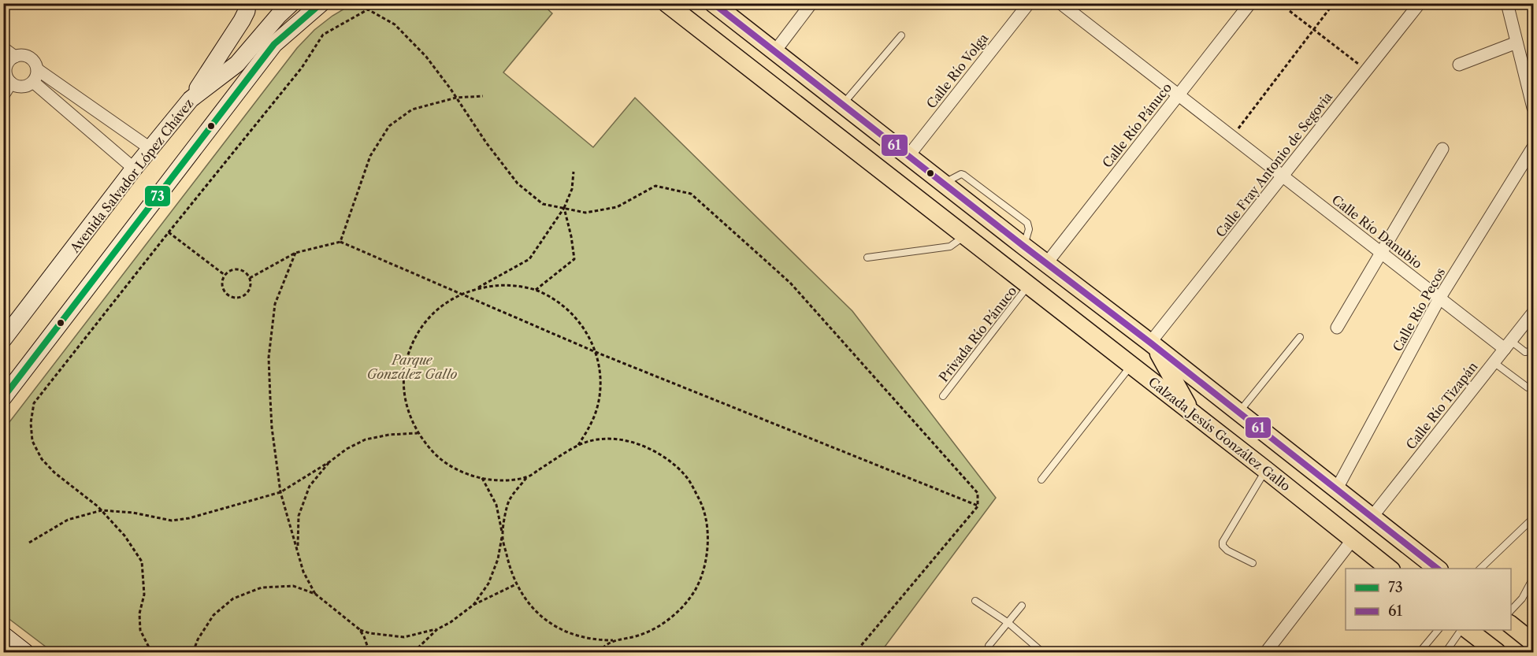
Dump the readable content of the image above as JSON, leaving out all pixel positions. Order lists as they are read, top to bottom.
{
  "streets": {
    "main road": ["Avenida Salvador López Chávez", "Calzada Jesús González Gallo"],
    "street": [
      "Calle Río Volga",
      "Calle Río Pánuco",
      "Calle Fray Antonio de Segovia",
      "Calle Río Danubio",
      "Calle Río Pecos",
      "Calle Río Tizapán"
    ],
    "lane": ["Privada Río Pánuco"]
  },
  "crossings": [
    ["Calle Río Pánuco", "Calle Río Danubio"],
    ["Calle Fray Antonio de Segovia", "Calle Río Danubio"],
    ["Calle Río Danubio", "Calle Río Pecos"],
    ["Calle Río Danubio", "Calle Río Tizapán"],
    ["Privada Río Pánuco", "Calzada Jesús González Gallo"]
  ],
  "parks": ["Parque González Gallo"],
  "lines": ["transit line 73", "transit line 61"],
  "legend": ["73", "61"]
}
